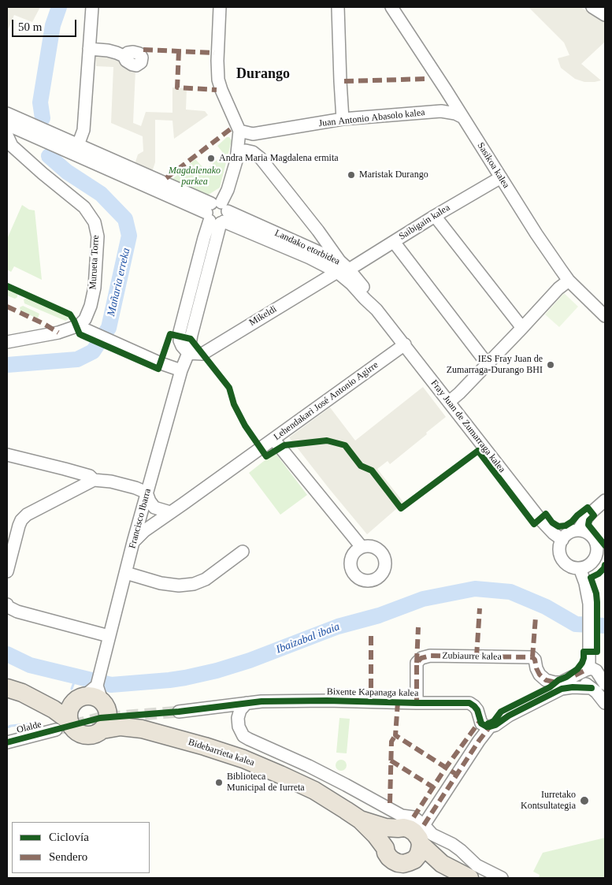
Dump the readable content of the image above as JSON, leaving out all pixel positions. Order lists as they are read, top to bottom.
{
  "streets": {
    "highway": ["Bidebarrieta kalea"],
    "street": [
      "Juan Antonio Abasolo kalea",
      "Sasikoa kalea",
      "Saibigain kalea",
      "Landako etorbidea",
      "Murueta Torre",
      "Mikeldi",
      "Lehendakari José Antonio Agirre",
      "Fray Juan de Zumarraga kalea",
      "Francisco Ibarra",
      "Zubiaurre kalea",
      "Bixente Kapanaga kalea",
      "Olalde"
    ]
  },
  "crossings": [
    ["Juan Antonio Abasolo kalea", "Sasikoa kalea"],
    ["Sasikoa kalea", "Saibigain kalea"],
    ["Saibigain kalea", "Landako etorbidea"],
    ["Saibigain kalea", "Mikeldi"],
    ["Landako etorbidea", "Mikeldi"],
    ["Landako etorbidea", "Fray Juan de Zumarraga kalea"],
    ["Mikeldi", "Francisco Ibarra"],
    ["Lehendakari José Antonio Agirre", "Fray Juan de Zumarraga kalea"],
    ["Lehendakari José Antonio Agirre", "Francisco Ibarra"],
    ["Francisco Ibarra", "Olalde"],
    ["Zubiaurre kalea", "Bixente Kapanaga kalea"],
    ["Bixente Kapanaga kalea", "Bidebarrieta kalea"]
  ],
  "districts": ["Durango"],
  "water": ["Mañaria erreka", "Ibaizabal ibaia"],
  "parks": ["Magdalenako parkea"],
  "places": [
    "Andra Maria Magdalena ermita",
    "Maristak Durango",
    "IES Fray Juan de Zumarraga-Durango BHI",
    "Biblioteca Municipal de Iurreta",
    "Iurretako Kontsultategia"
  ],
  "legend": ["Ciclovía", "Sendero"],
  "scale_bar": "50 m"
}
